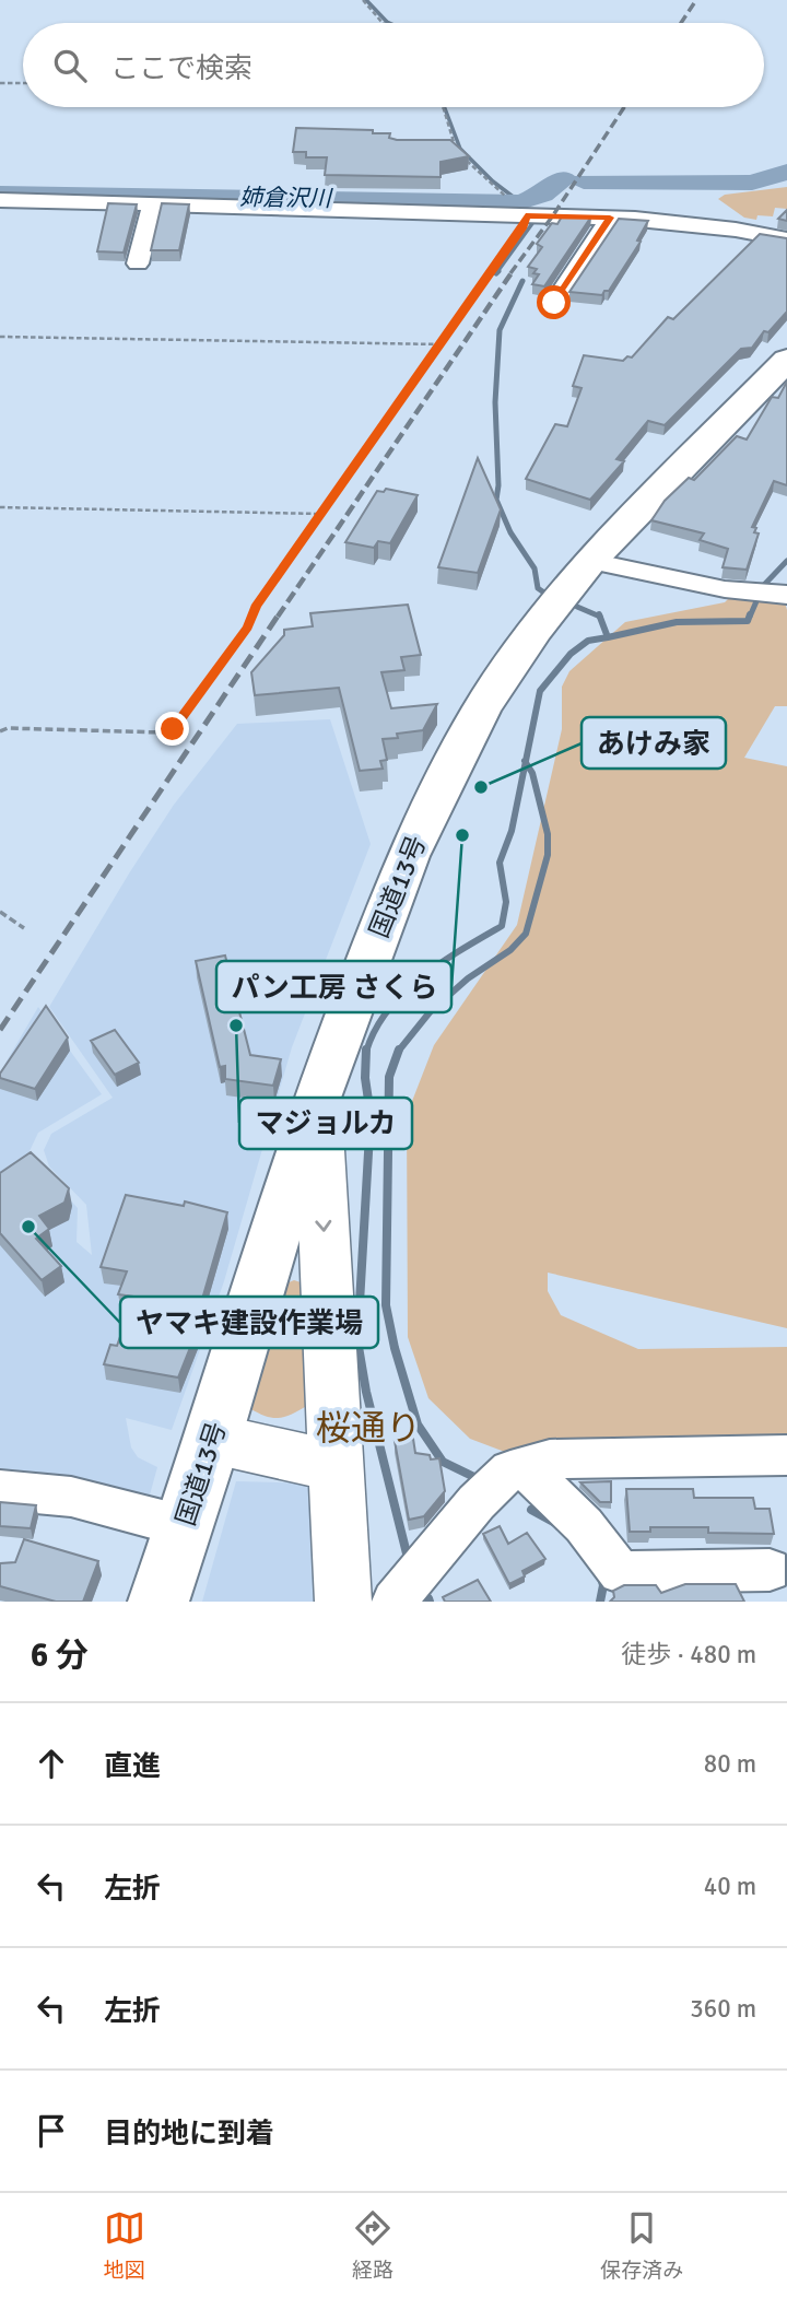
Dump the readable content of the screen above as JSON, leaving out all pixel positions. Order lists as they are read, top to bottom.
{
  "streets": {
    "highway": ["国道13号"]
  },
  "districts": ["桜通り"],
  "water": ["姉倉沢川"],
  "places": [
    "あけみ家",
    "パン工房 さくら",
    "マジョルカ",
    "ヤマキ建設作業場"
  ],
  "page": {
    "search": "ここで検索",
    "heading": ["6 分", "徒歩 · 480 m"],
    "list": [
      ["直進", "80 m"],
      ["左折", "40 m"],
      ["左折", "360 m"],
      "目的地に到着"
    ],
    "nav": ["地図", "経路", "保存済み"]
  }
}
